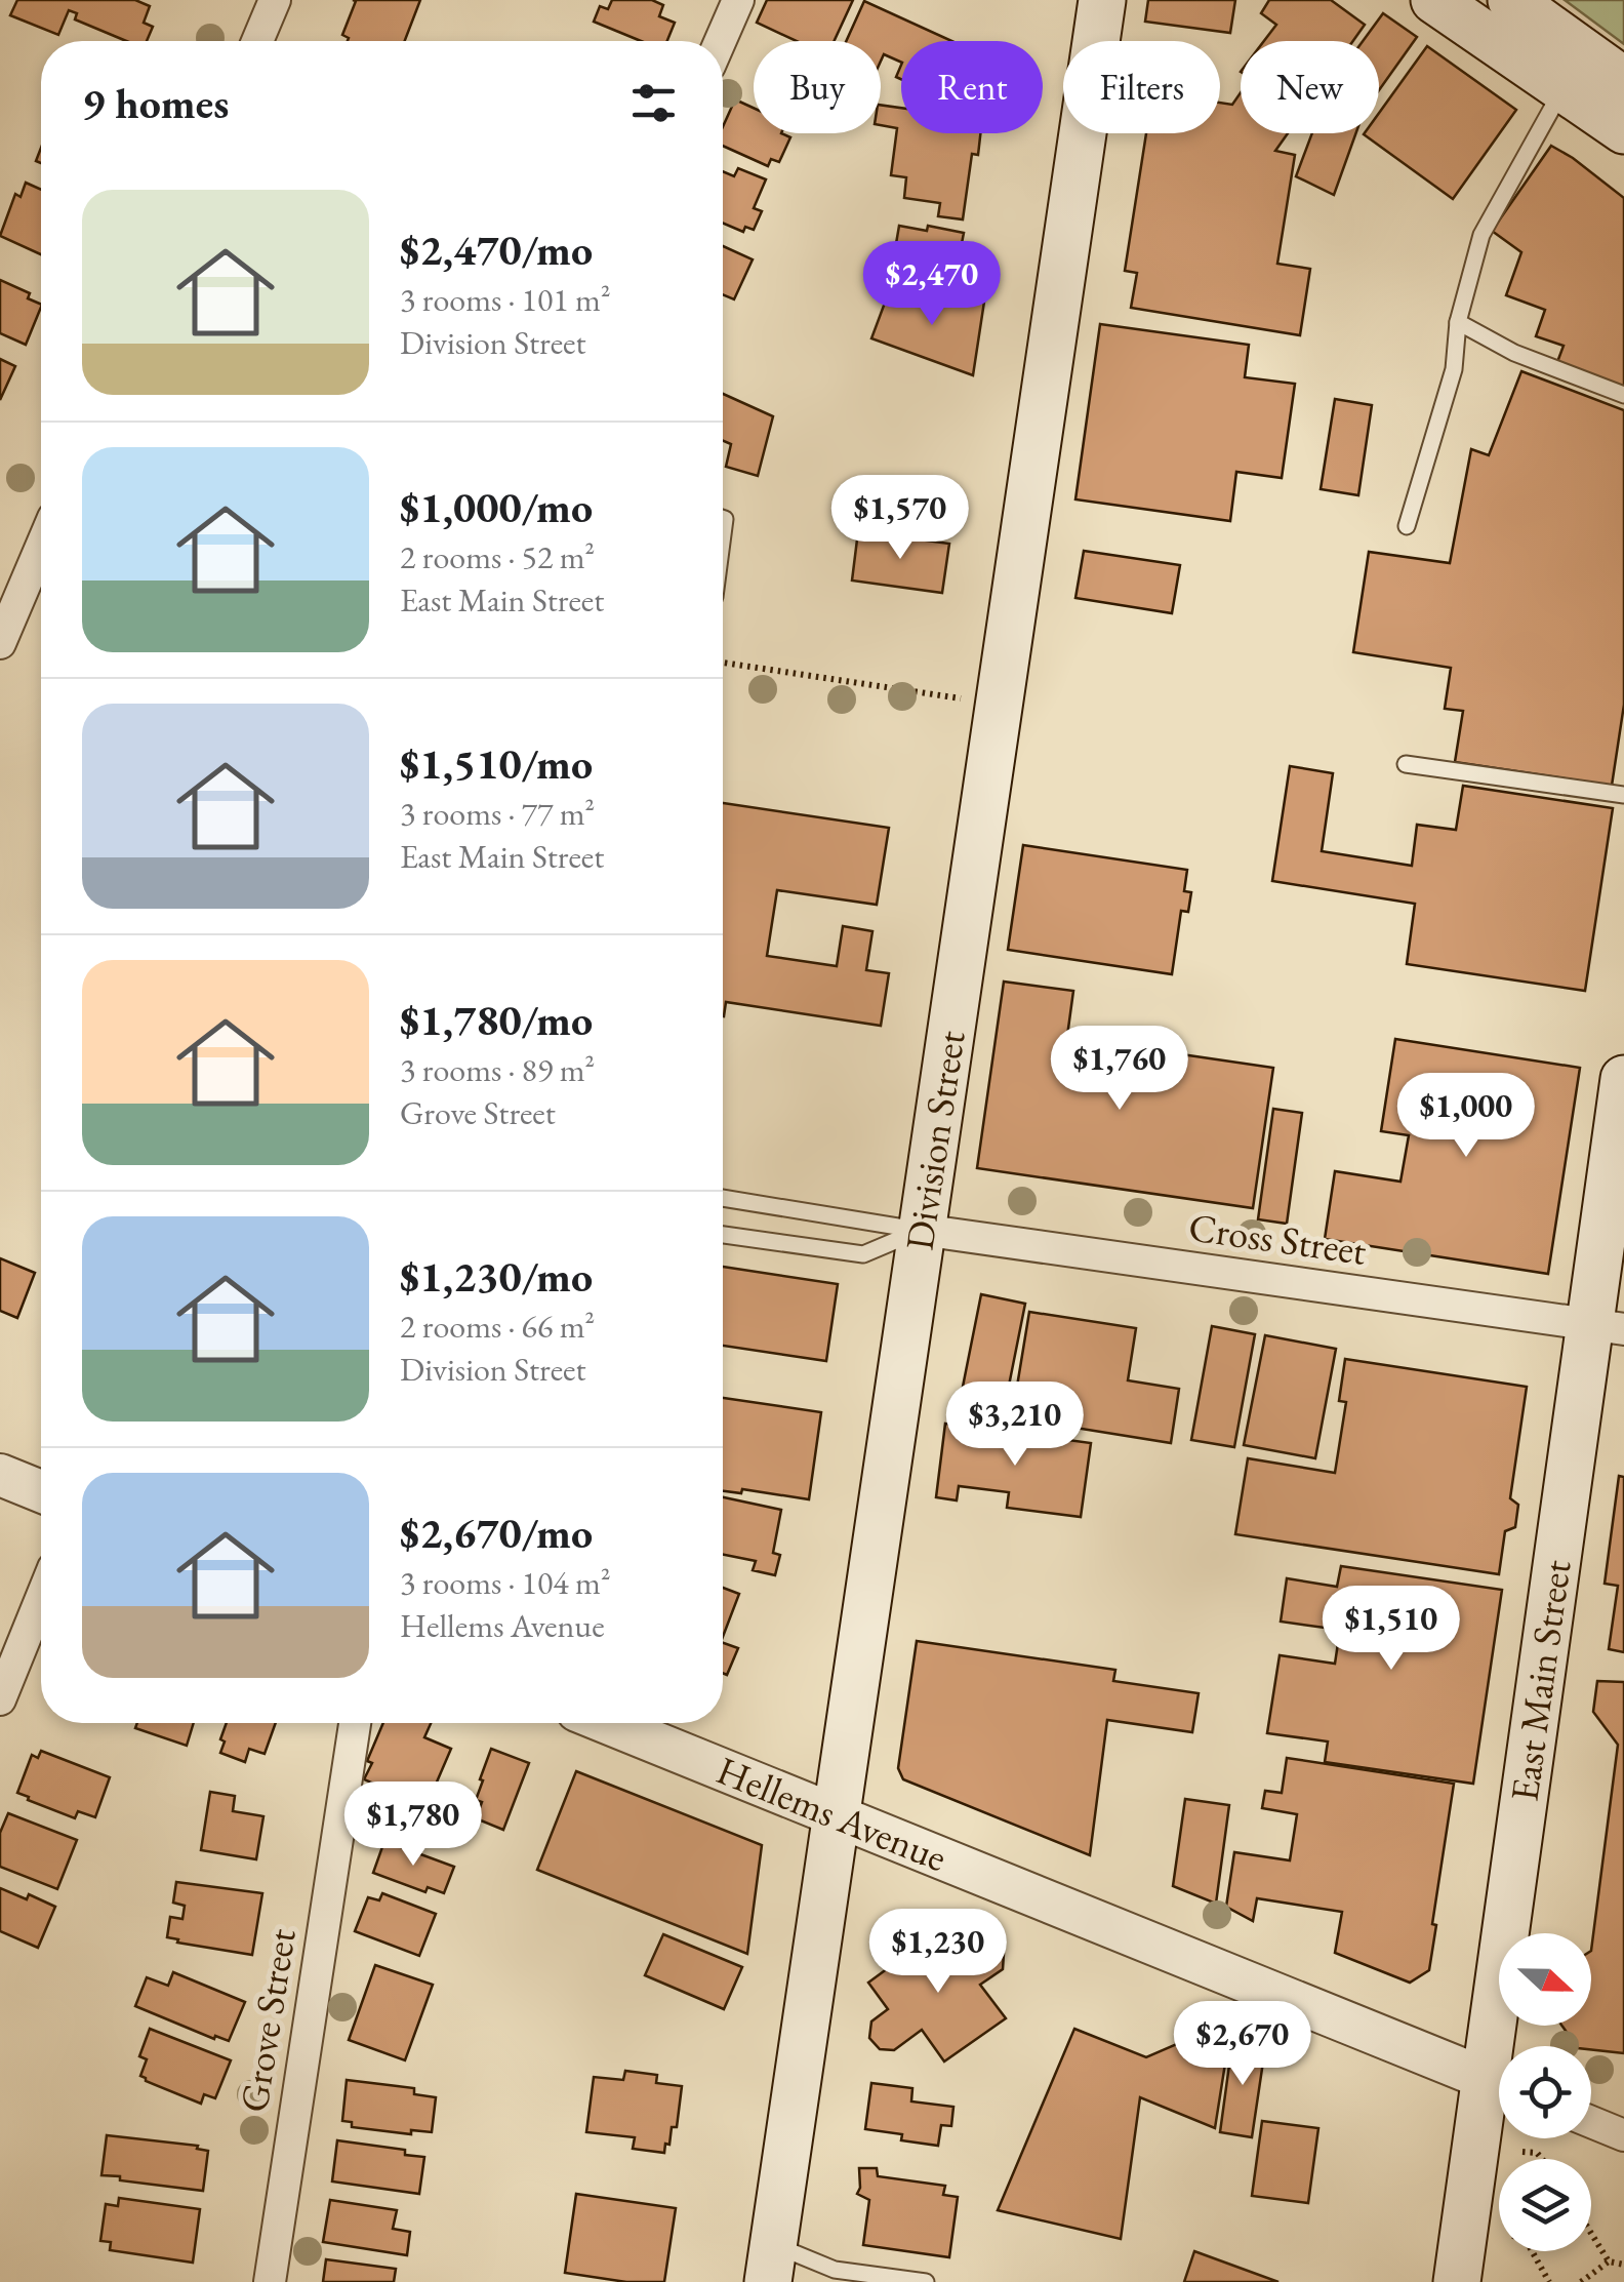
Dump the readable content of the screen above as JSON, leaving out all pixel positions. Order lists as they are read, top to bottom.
{
  "streets": {
    "main road": ["Division Street", "East Main Street"],
    "street": ["Cross Street", "Hellems Avenue", "Grove Street"]
  },
  "crossings": [
    ["Division Street", "Cross Street"],
    ["Division Street", "Hellems Avenue"],
    ["Cross Street", "East Main Street"]
  ],
  "north": "right",
  "page": {
    "chip": [
      "Buy",
      "Rent",
      "Filters",
      "New"
    ],
    "heading": "9 homes",
    "list": [
      {
        "name": "$2,470/mo",
        "note": "3 rooms · 101 m² · Division Street"
      },
      {
        "name": "$1,000/mo",
        "note": "2 rooms · 52 m² · East Main Street"
      },
      {
        "name": "$1,510/mo",
        "note": "3 rooms · 77 m² · East Main Street"
      },
      {
        "name": "$1,780/mo",
        "note": "3 rooms · 89 m² · Grove Street"
      },
      {
        "name": "$1,230/mo",
        "note": "2 rooms · 66 m² · Division Street"
      },
      {
        "name": "$2,670/mo",
        "note": "3 rooms · 104 m² · Hellems Avenue"
      }
    ],
    "price": [
      "$2,470",
      "$1,570",
      "$1,760",
      "$1,000",
      "$3,210",
      "$1,510",
      "$1,780",
      "$1,230",
      "$2,670"
    ]
  }
}
